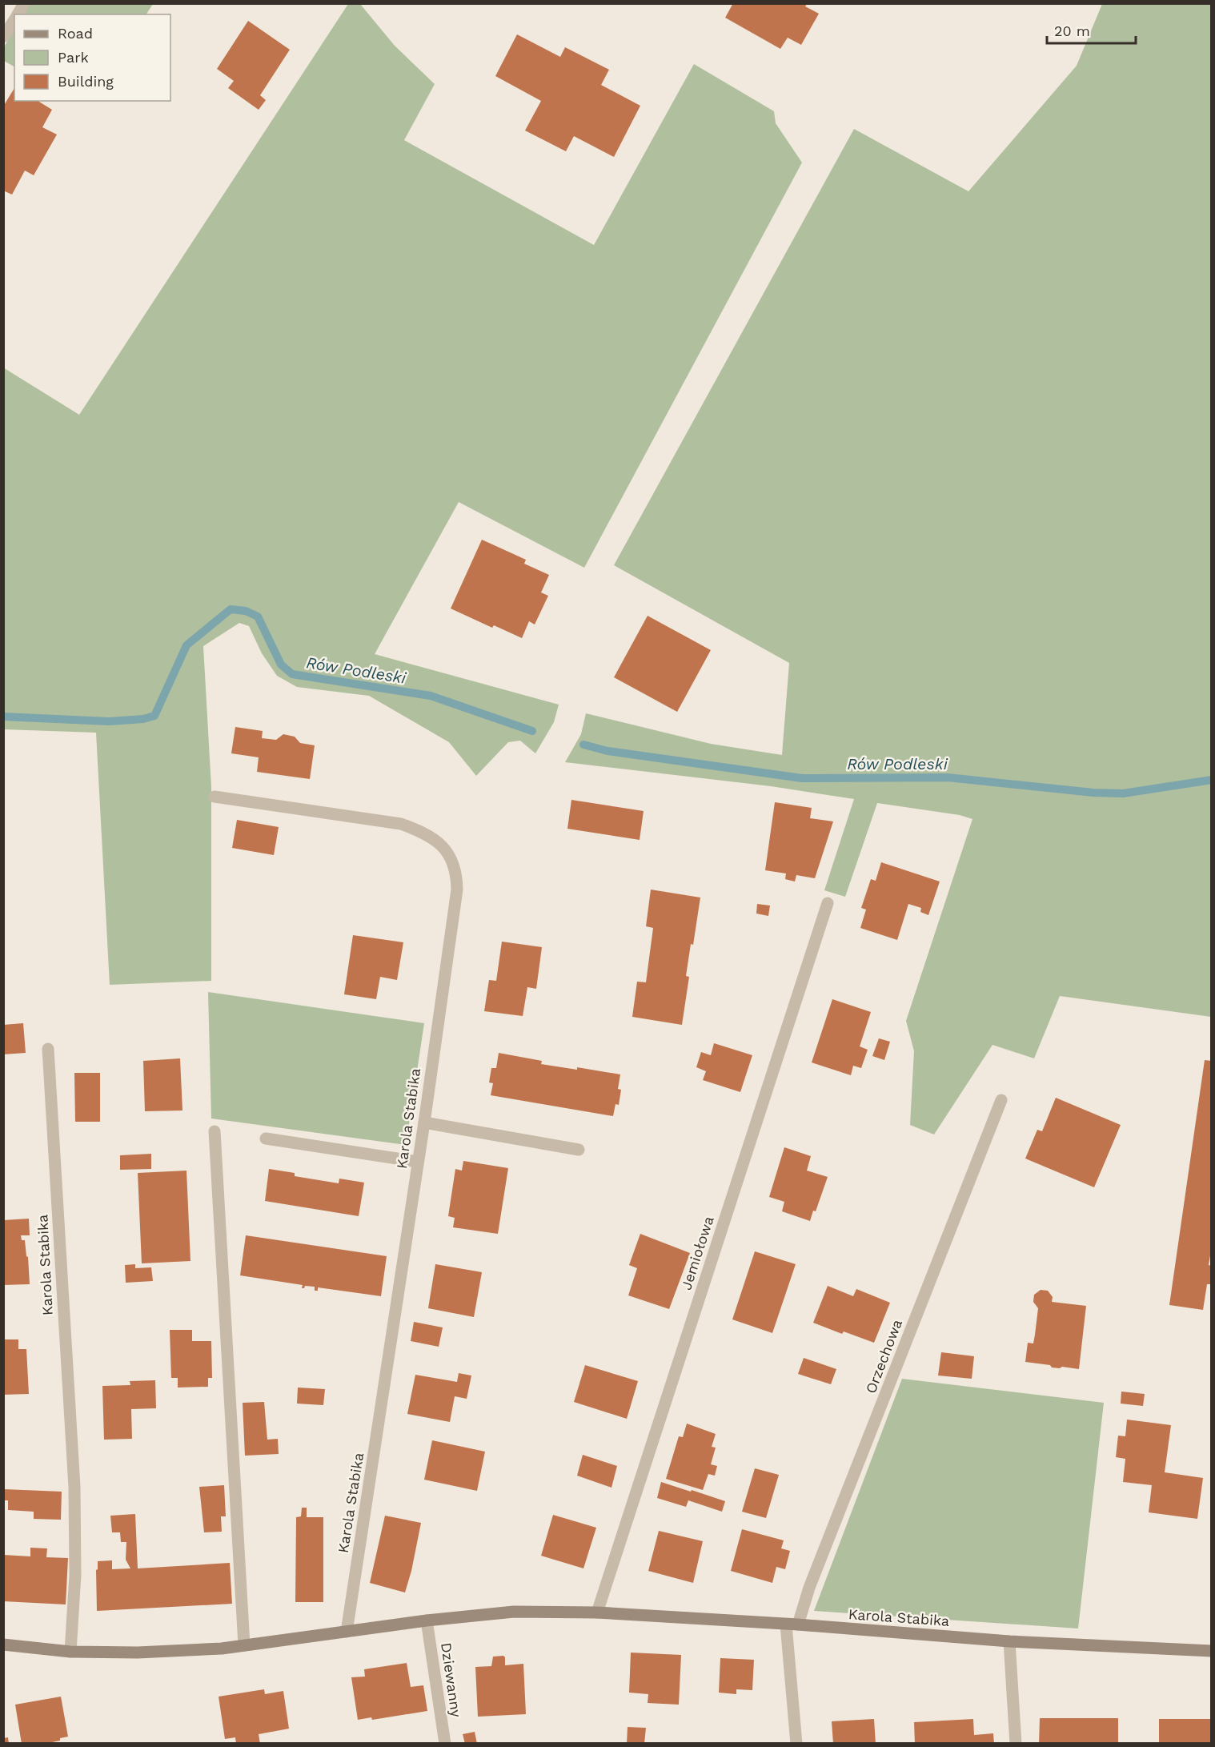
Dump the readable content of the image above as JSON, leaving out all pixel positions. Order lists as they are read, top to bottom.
{
  "streets": {
    "street": [
      "Karola Stabika",
      "Jemiołowa",
      "Orzechowa",
      "Dziewanny"
    ]
  },
  "crossings": [
    ["Karola Stabika", "Jemiołowa"],
    ["Karola Stabika", "Orzechowa"],
    ["Karola Stabika", "Dziewanny"]
  ],
  "water": ["Rów Podleski"],
  "legend": ["Road", "Park", "Building"],
  "scale_bar": "20 m"
}
